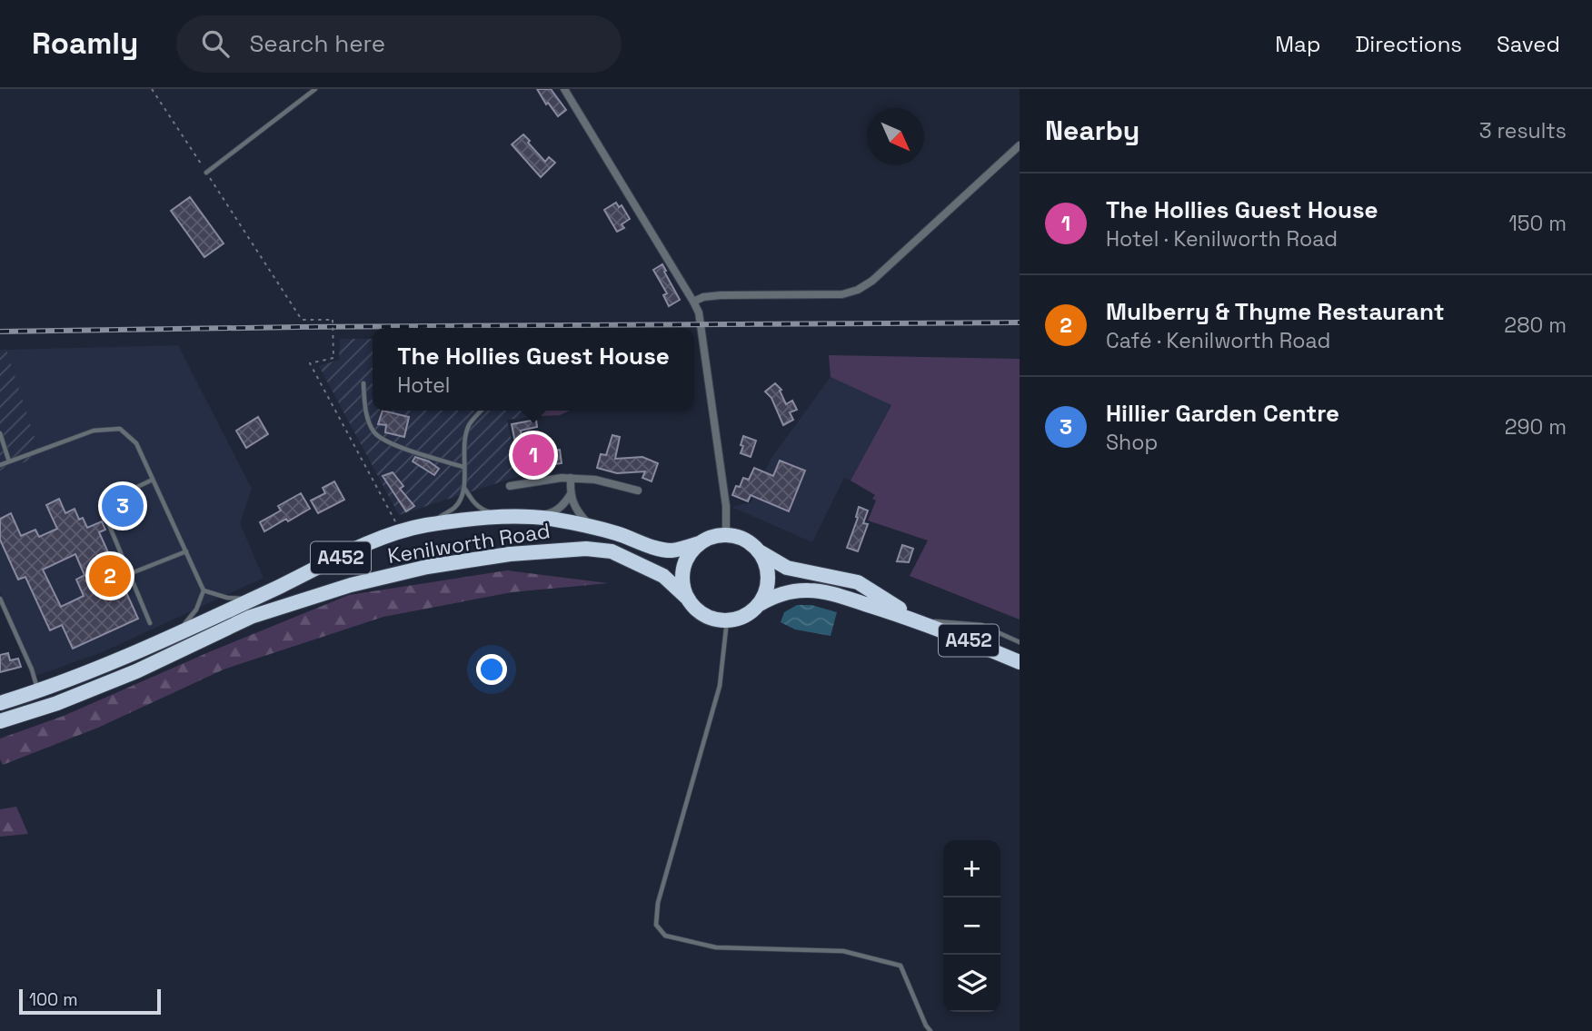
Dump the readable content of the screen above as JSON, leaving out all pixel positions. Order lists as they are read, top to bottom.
{
  "streets": {
    "highway": ["Kenilworth Road", "A452"]
  },
  "crossings": [
    ["Kenilworth Road", "A452"]
  ],
  "scale_bar": "100 m",
  "north": "bottom right",
  "page": {
    "header": "Roamly",
    "search": "Search here",
    "nav": ["Map", "Directions", "Saved"],
    "heading": ["Nearby", "3 results"],
    "list": [
      {
        "mark": "1",
        "name": "The Hollies Guest House",
        "note": "Hotel · Kenilworth Road",
        "value": "150 m"
      },
      {
        "mark": "2",
        "name": "Mulberry & Thyme Restaurant",
        "note": "Café · Kenilworth Road",
        "value": "280 m"
      },
      {
        "mark": "3",
        "name": "Hillier Garden Centre",
        "note": "Shop",
        "value": "290 m"
      }
    ],
    "popup": ["The Hollies Guest House", "Hotel"],
    "pins": ["1", "3", "2"],
    "map_buttons": ["+", "−"],
    "scale": "100 m"
  }
}
